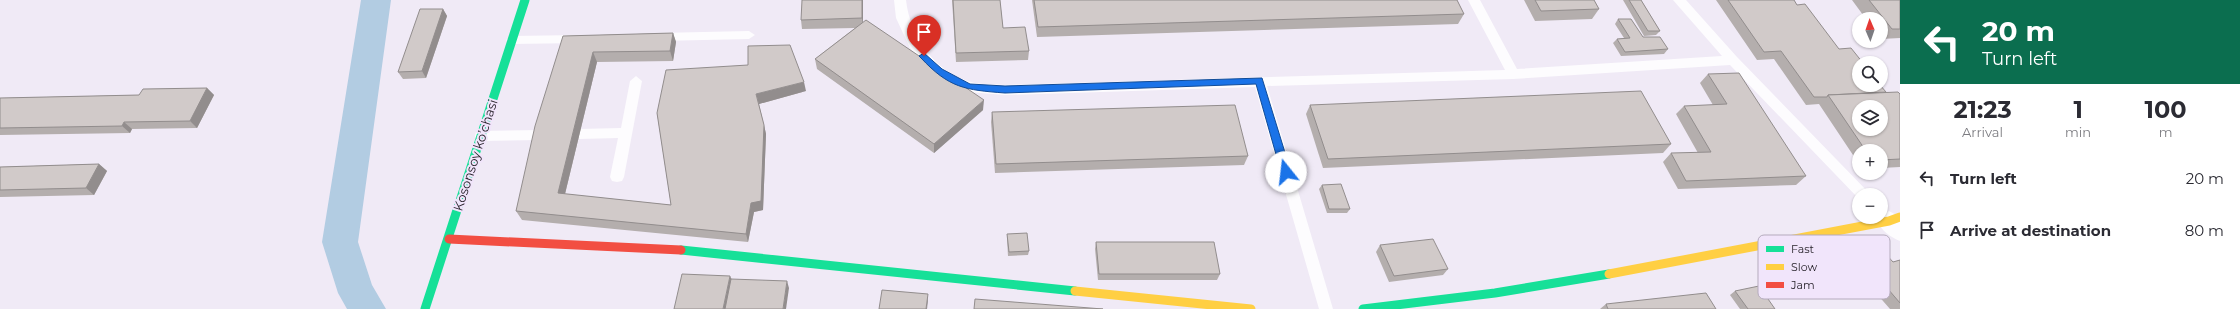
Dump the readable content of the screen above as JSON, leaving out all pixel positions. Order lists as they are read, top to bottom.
{
  "streets": {
    "street": ["Kosonsoy ko’chasi"]
  },
  "legend": ["Fast", "Slow", "Jam"],
  "north": "top",
  "page": {
    "turn": ["20 m", "Turn left"],
    "map_buttons": ["+", "−"],
    "eta": [
      "21:23",
      "Arrival",
      "1",
      "min",
      "100",
      "m"
    ],
    "list": [
      {
        "name": "Turn left",
        "value": "20 m"
      },
      {
        "name": "Arrive at destination",
        "value": "80 m"
      }
    ]
  }
}
